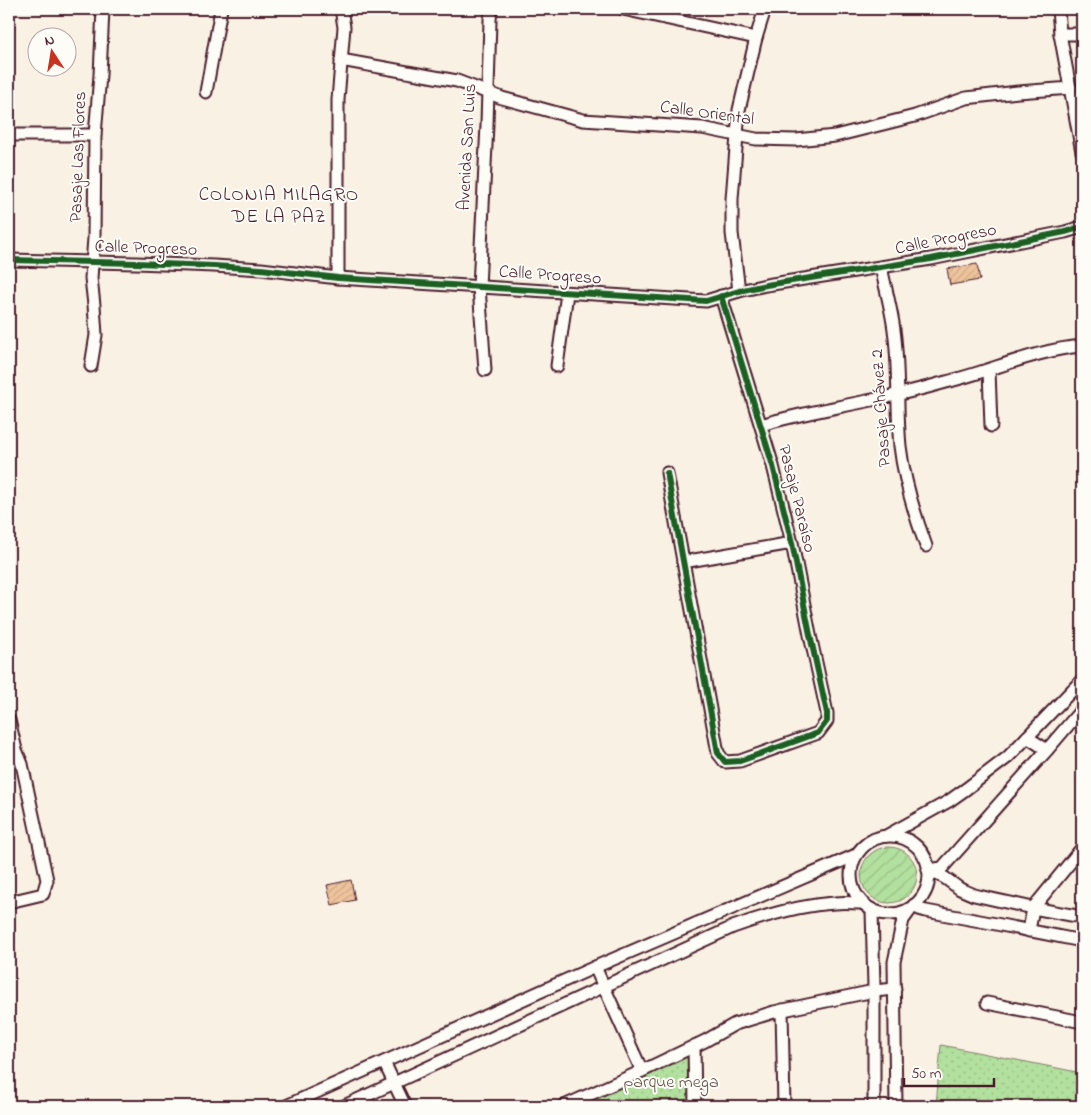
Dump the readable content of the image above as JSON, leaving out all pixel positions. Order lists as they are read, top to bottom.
{
  "streets": {
    "street": [
      "Calle Oriental",
      "Avenida San Luis",
      "Pasaje Las Flores",
      "Calle Progreso",
      "Pasaje Chávez 2",
      "Pasaje Paraíso"
    ]
  },
  "crossings": [
    ["Calle Oriental", "Avenida San Luis"],
    ["Avenida San Luis", "Calle Progreso"],
    ["Pasaje Las Flores", "Calle Progreso"],
    ["Calle Progreso", "Pasaje Chávez 2"],
    ["Calle Progreso", "Pasaje Paraíso"]
  ],
  "districts": ["COLONIA MILAGRO DE LA PAZ"],
  "parks": ["parque mega"],
  "scale_bar": "50 m",
  "north": "top"
}
